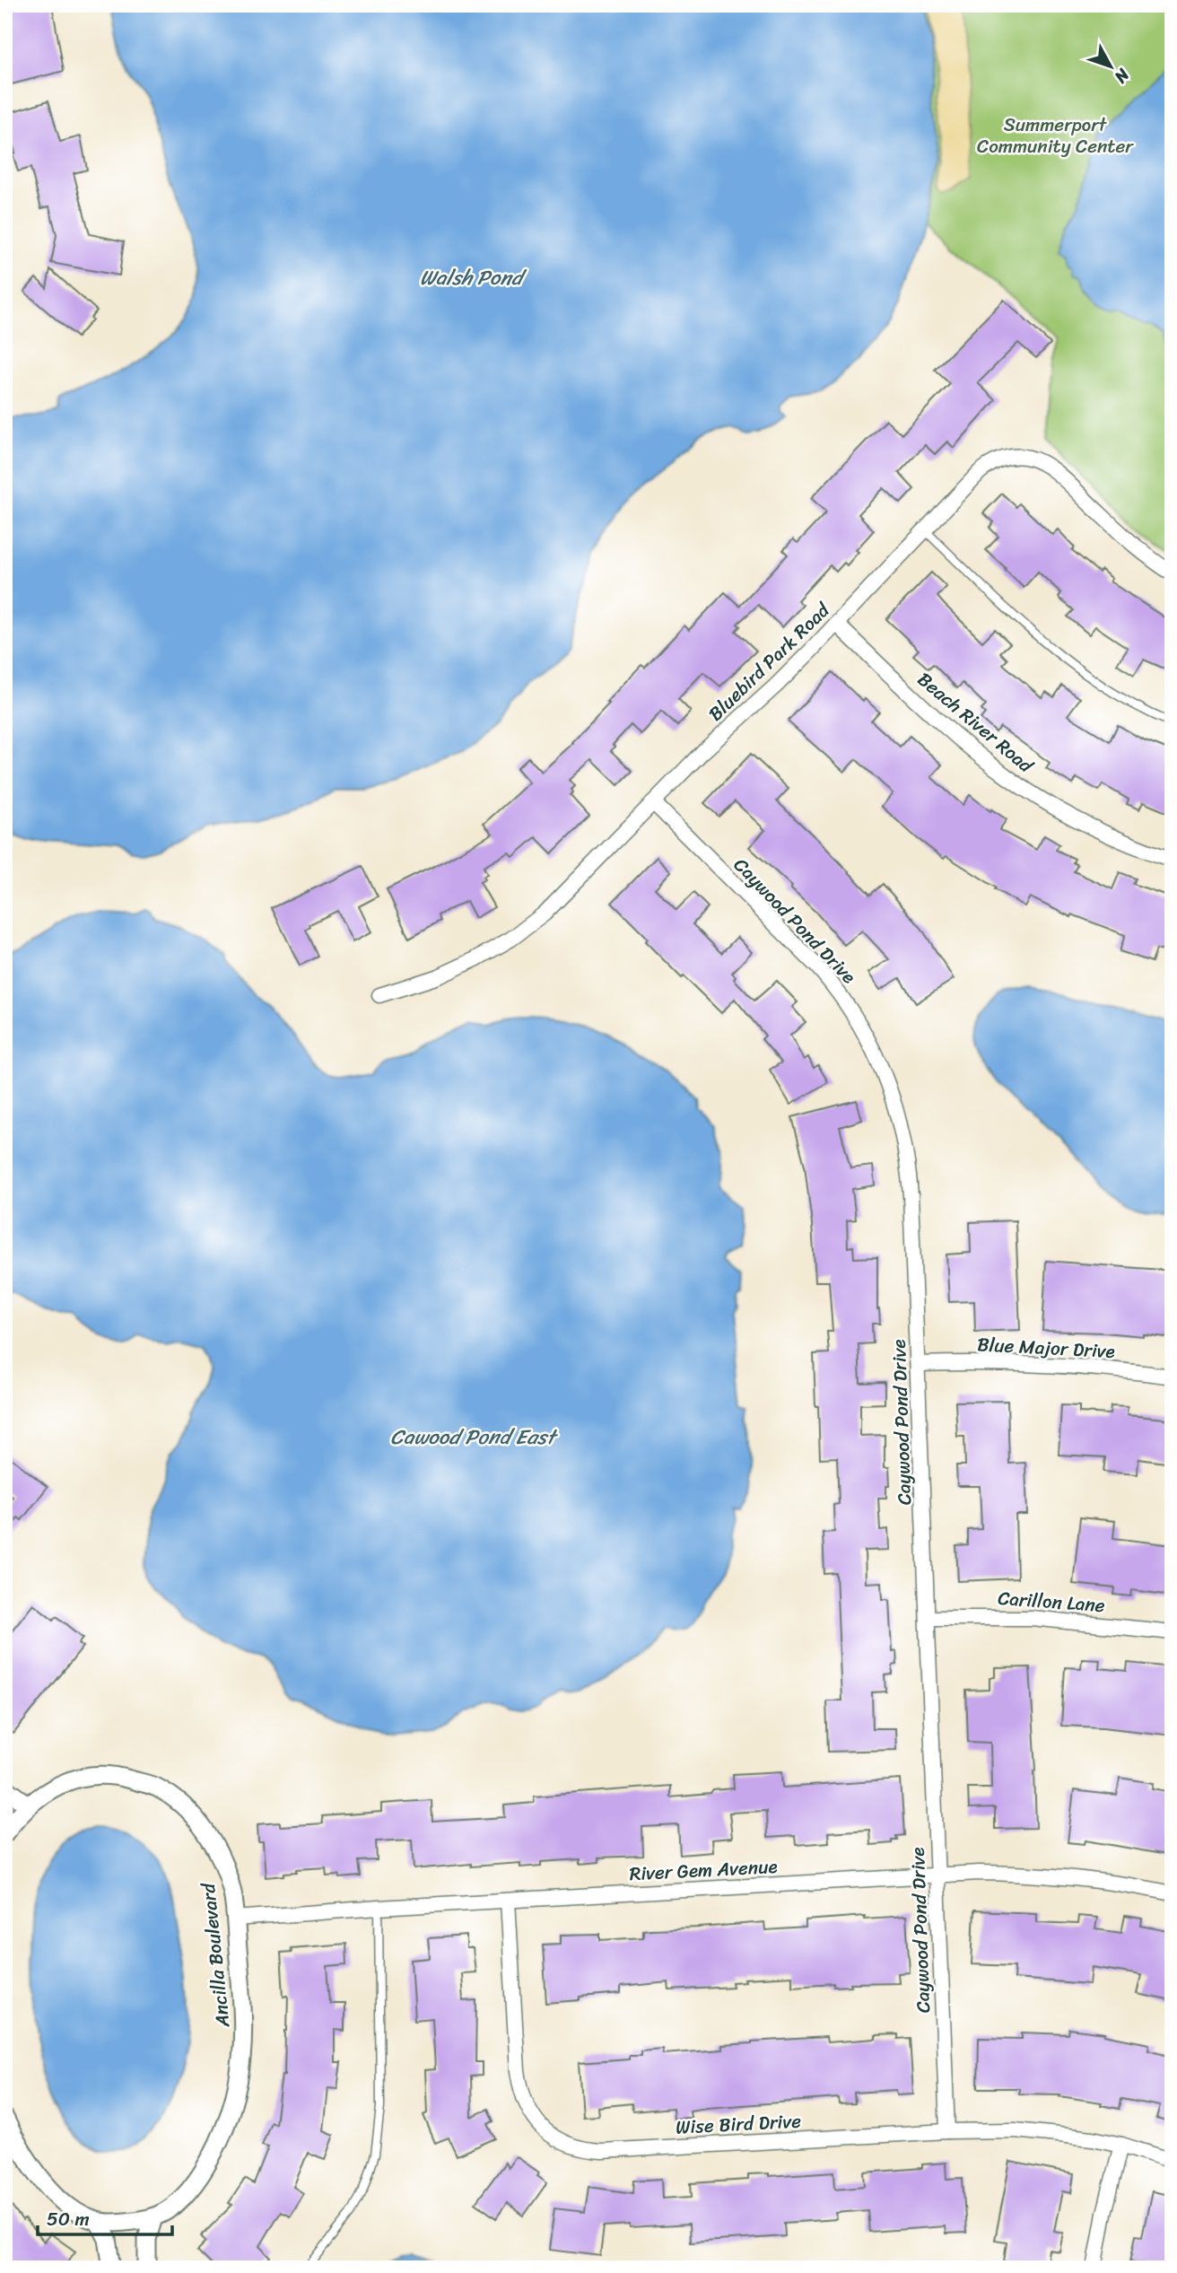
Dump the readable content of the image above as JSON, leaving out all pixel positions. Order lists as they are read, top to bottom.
{
  "streets": {
    "street": [
      "Bluebird Park Road",
      "Beach River Road",
      "Caywood Pond Drive",
      "Blue Major Drive",
      "Carillon Lane",
      "River Gem Avenue",
      "Ancilla Boulevard",
      "Wise Bird Drive"
    ]
  },
  "crossings": [
    ["Bluebird Park Road", "Beach River Road"],
    ["Bluebird Park Road", "Caywood Pond Drive"],
    ["Caywood Pond Drive", "Blue Major Drive"],
    ["Caywood Pond Drive", "Carillon Lane"],
    ["Caywood Pond Drive", "River Gem Avenue"],
    ["Caywood Pond Drive", "Wise Bird Drive"],
    ["River Gem Avenue", "Ancilla Boulevard"],
    ["River Gem Avenue", "Wise Bird Drive"]
  ],
  "water": ["Walsh Pond", "Cawood Pond East"],
  "parks": ["Summerport Community Center"],
  "scale_bar": "50 m",
  "north": "bottom right"
}
